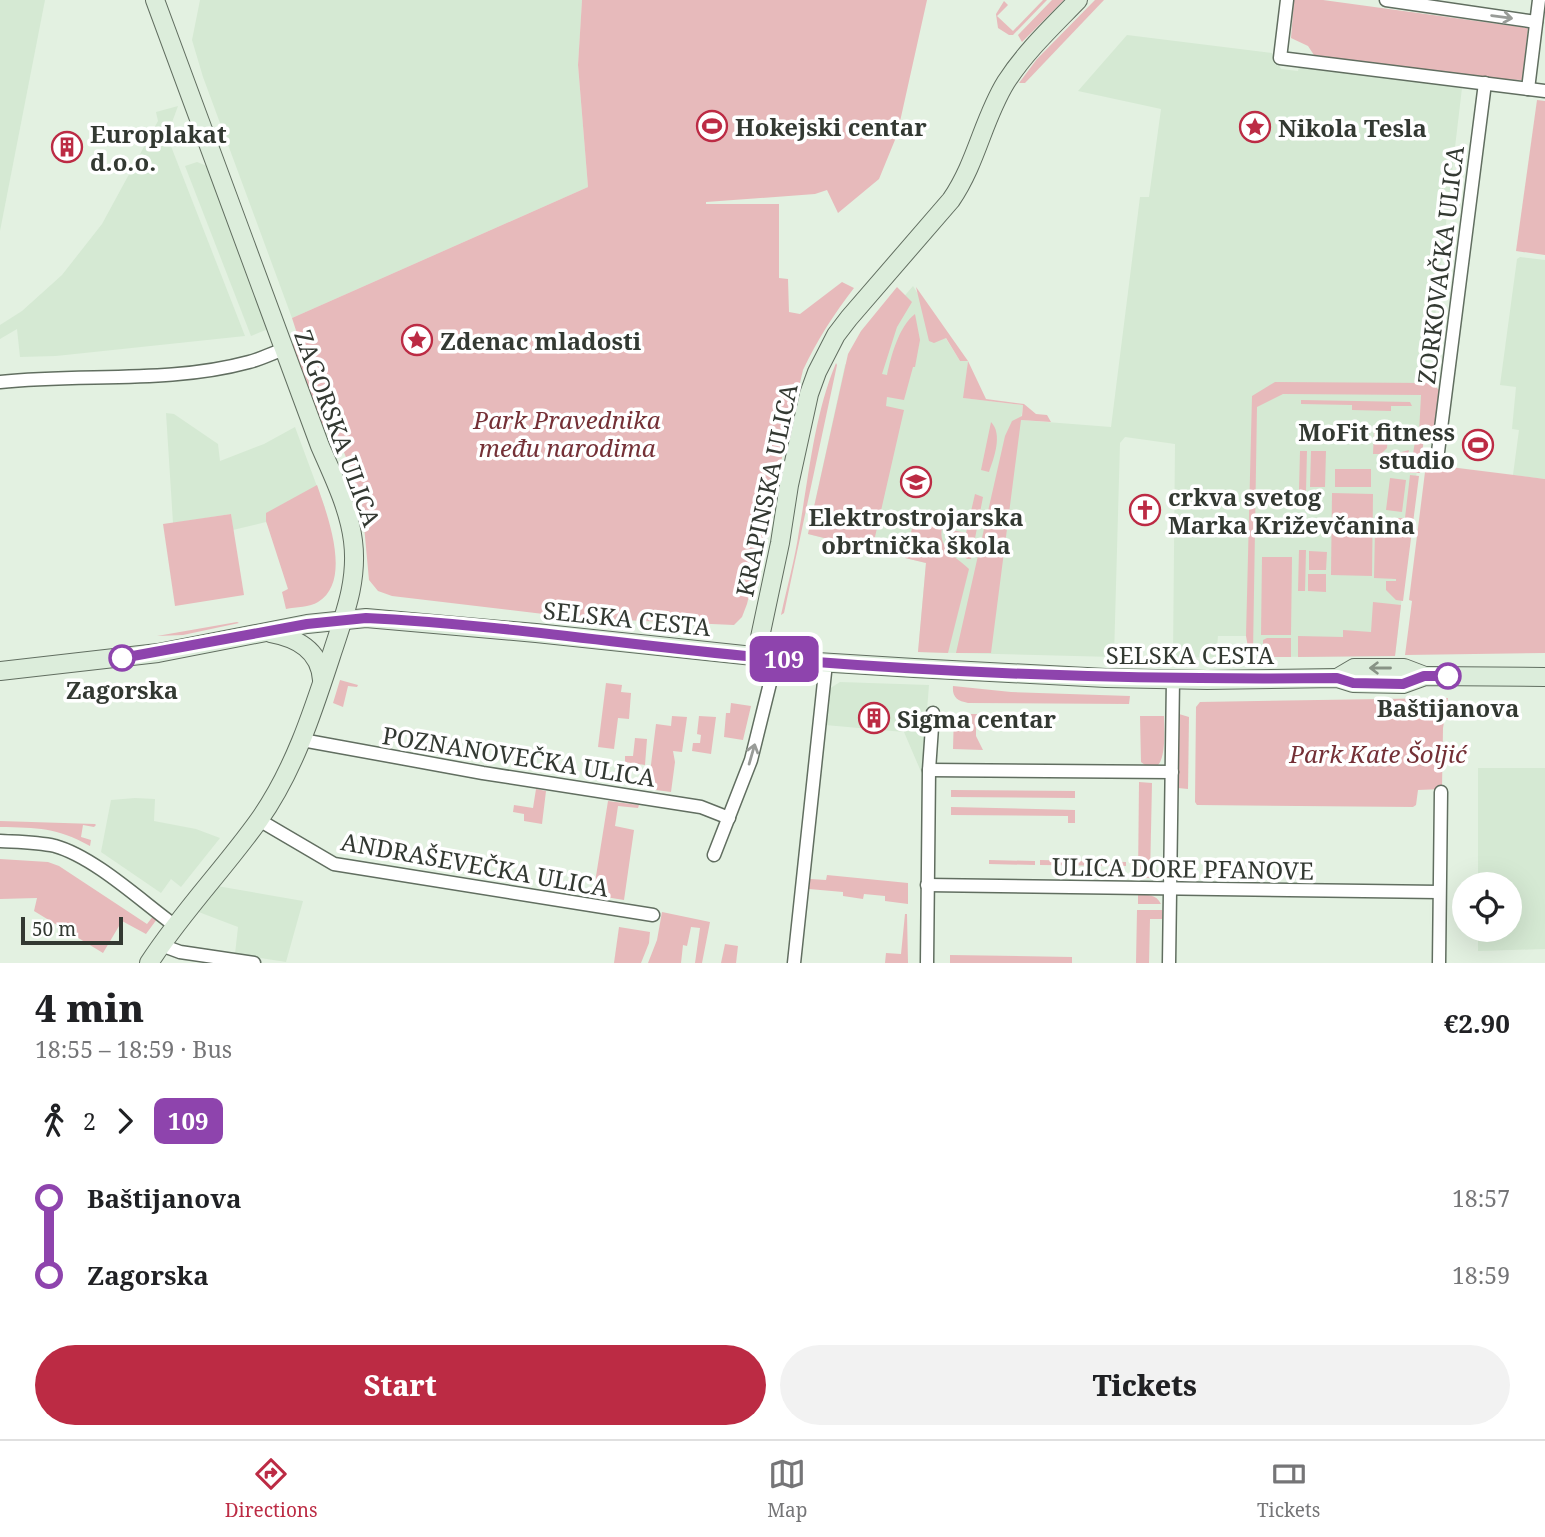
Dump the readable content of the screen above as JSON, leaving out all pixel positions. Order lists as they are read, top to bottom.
{
  "streets": {
    "street": [
      "ZORKOVAČKA ULICA",
      "ZAGORSKA ULICA",
      "KRAPINSKA ULICA",
      "SELSKA CESTA",
      "POZNANOVEČKA ULICA",
      "ANDRAŠEVEČKA ULICA",
      "ULICA DORE PFANOVE"
    ]
  },
  "crossings": [
    ["ZAGORSKA ULICA", "SELSKA CESTA"],
    ["ZAGORSKA ULICA", "POZNANOVEČKA ULICA"],
    ["ZAGORSKA ULICA", "ANDRAŠEVEČKA ULICA"],
    ["KRAPINSKA ULICA", "SELSKA CESTA"]
  ],
  "parks": ["Park Pravednika među narodima", "Park Kate Šoljić"],
  "places": {
    "sports": ["Hokejski centar", "MoFit fitness studio"],
    "place": ["Nikola Tesla", "Zdenac mladosti"],
    "building": ["Europlakat d.o.o.", "Sigma centar"],
    "school or university": ["Elektrostrojarska obrtnička škola"],
    "church": ["crkva svetog Marka Križevčanina"],
    "other": ["Zagorska", "Baštijanova"]
  },
  "lines": ["bus line 109"],
  "scale_bar": "50 m",
  "page": {
    "on_map": "109",
    "scale": "50 m",
    "heading": ["4 min", "18:55 – 18:59 · Bus", "€2.90"],
    "legs": ["2", "109"],
    "list": [
      {
        "name": "Baštijanova",
        "value": "18:57"
      },
      {
        "name": "Zagorska",
        "value": "18:59"
      }
    ],
    "buttons": ["Start", "Tickets"],
    "tabs": ["Directions", "Map", "Tickets"]
  }
}
